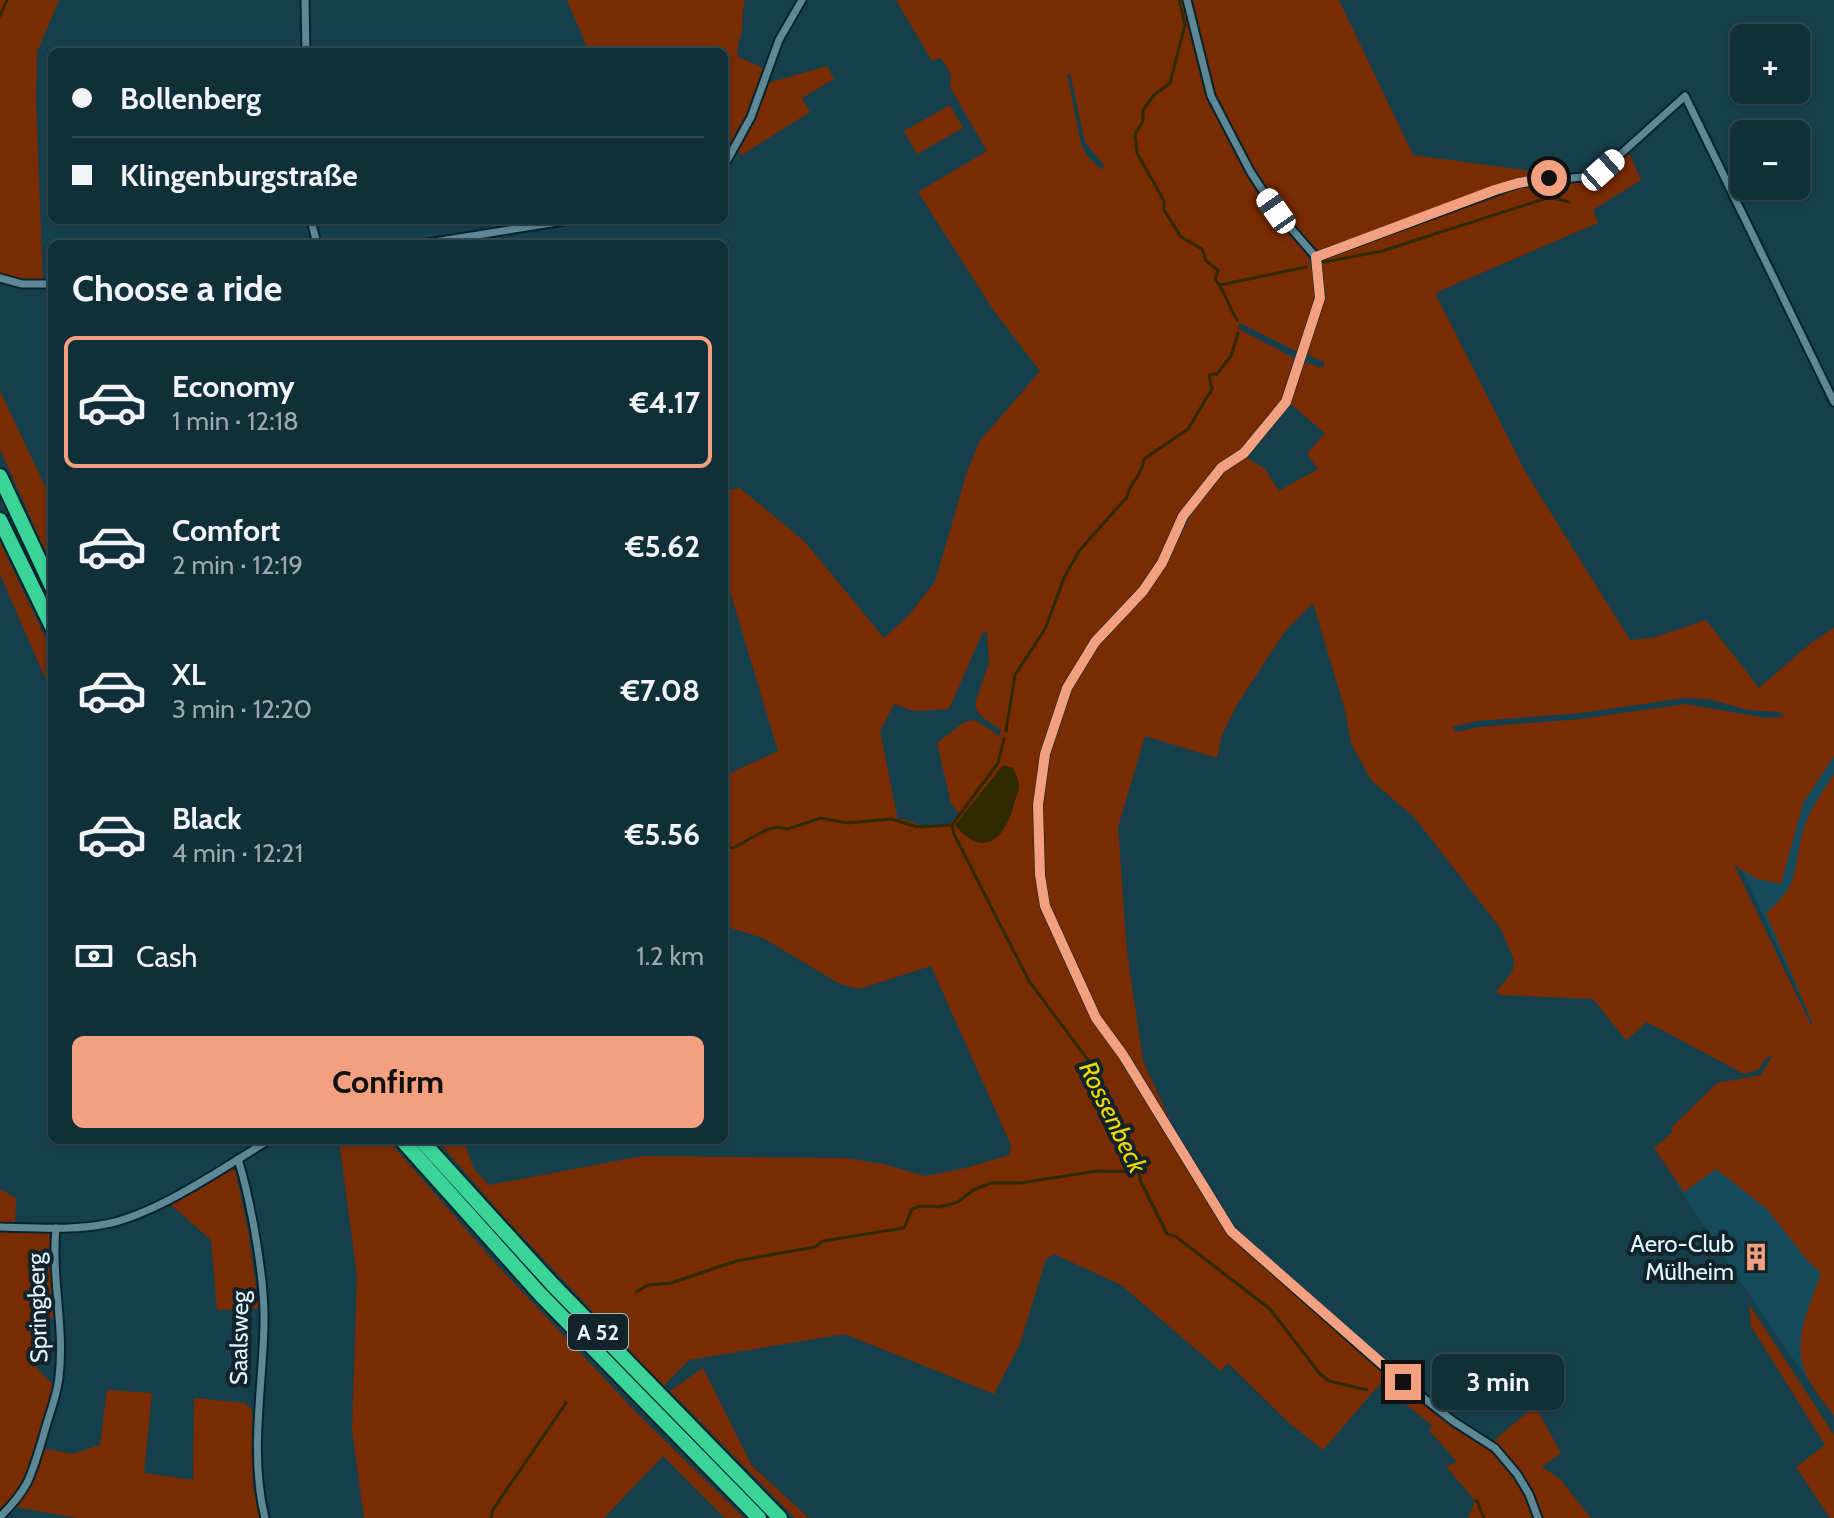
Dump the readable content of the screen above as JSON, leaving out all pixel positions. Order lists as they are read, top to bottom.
{
  "streets": {
    "highway": ["A 52"],
    "street": ["Springberg", "Saalsweg"]
  },
  "crossings": [
    ["Springberg", "Saalsweg"]
  ],
  "water": ["Rossenbeck"],
  "places": {
    "building": ["Aero-Club Mülheim"]
  },
  "page": {
    "map_buttons": ["+", "−"],
    "banner": ["Bollenberg", "Klingenburgstraße"],
    "heading": "Choose a ride",
    "list": [
      {
        "name": "Economy",
        "note": "1 min · 12:18",
        "value": "€4.17"
      },
      {
        "name": "Comfort",
        "note": "2 min · 12:19",
        "value": "€5.62"
      },
      {
        "name": "XL",
        "note": "3 min · 12:20",
        "value": "€7.08"
      },
      {
        "name": "Black",
        "note": "4 min · 12:21",
        "value": "€5.56"
      }
    ],
    "pay": ["Cash", "1.2 km"],
    "buttons": "Confirm",
    "bubble": "3 min"
  }
}
